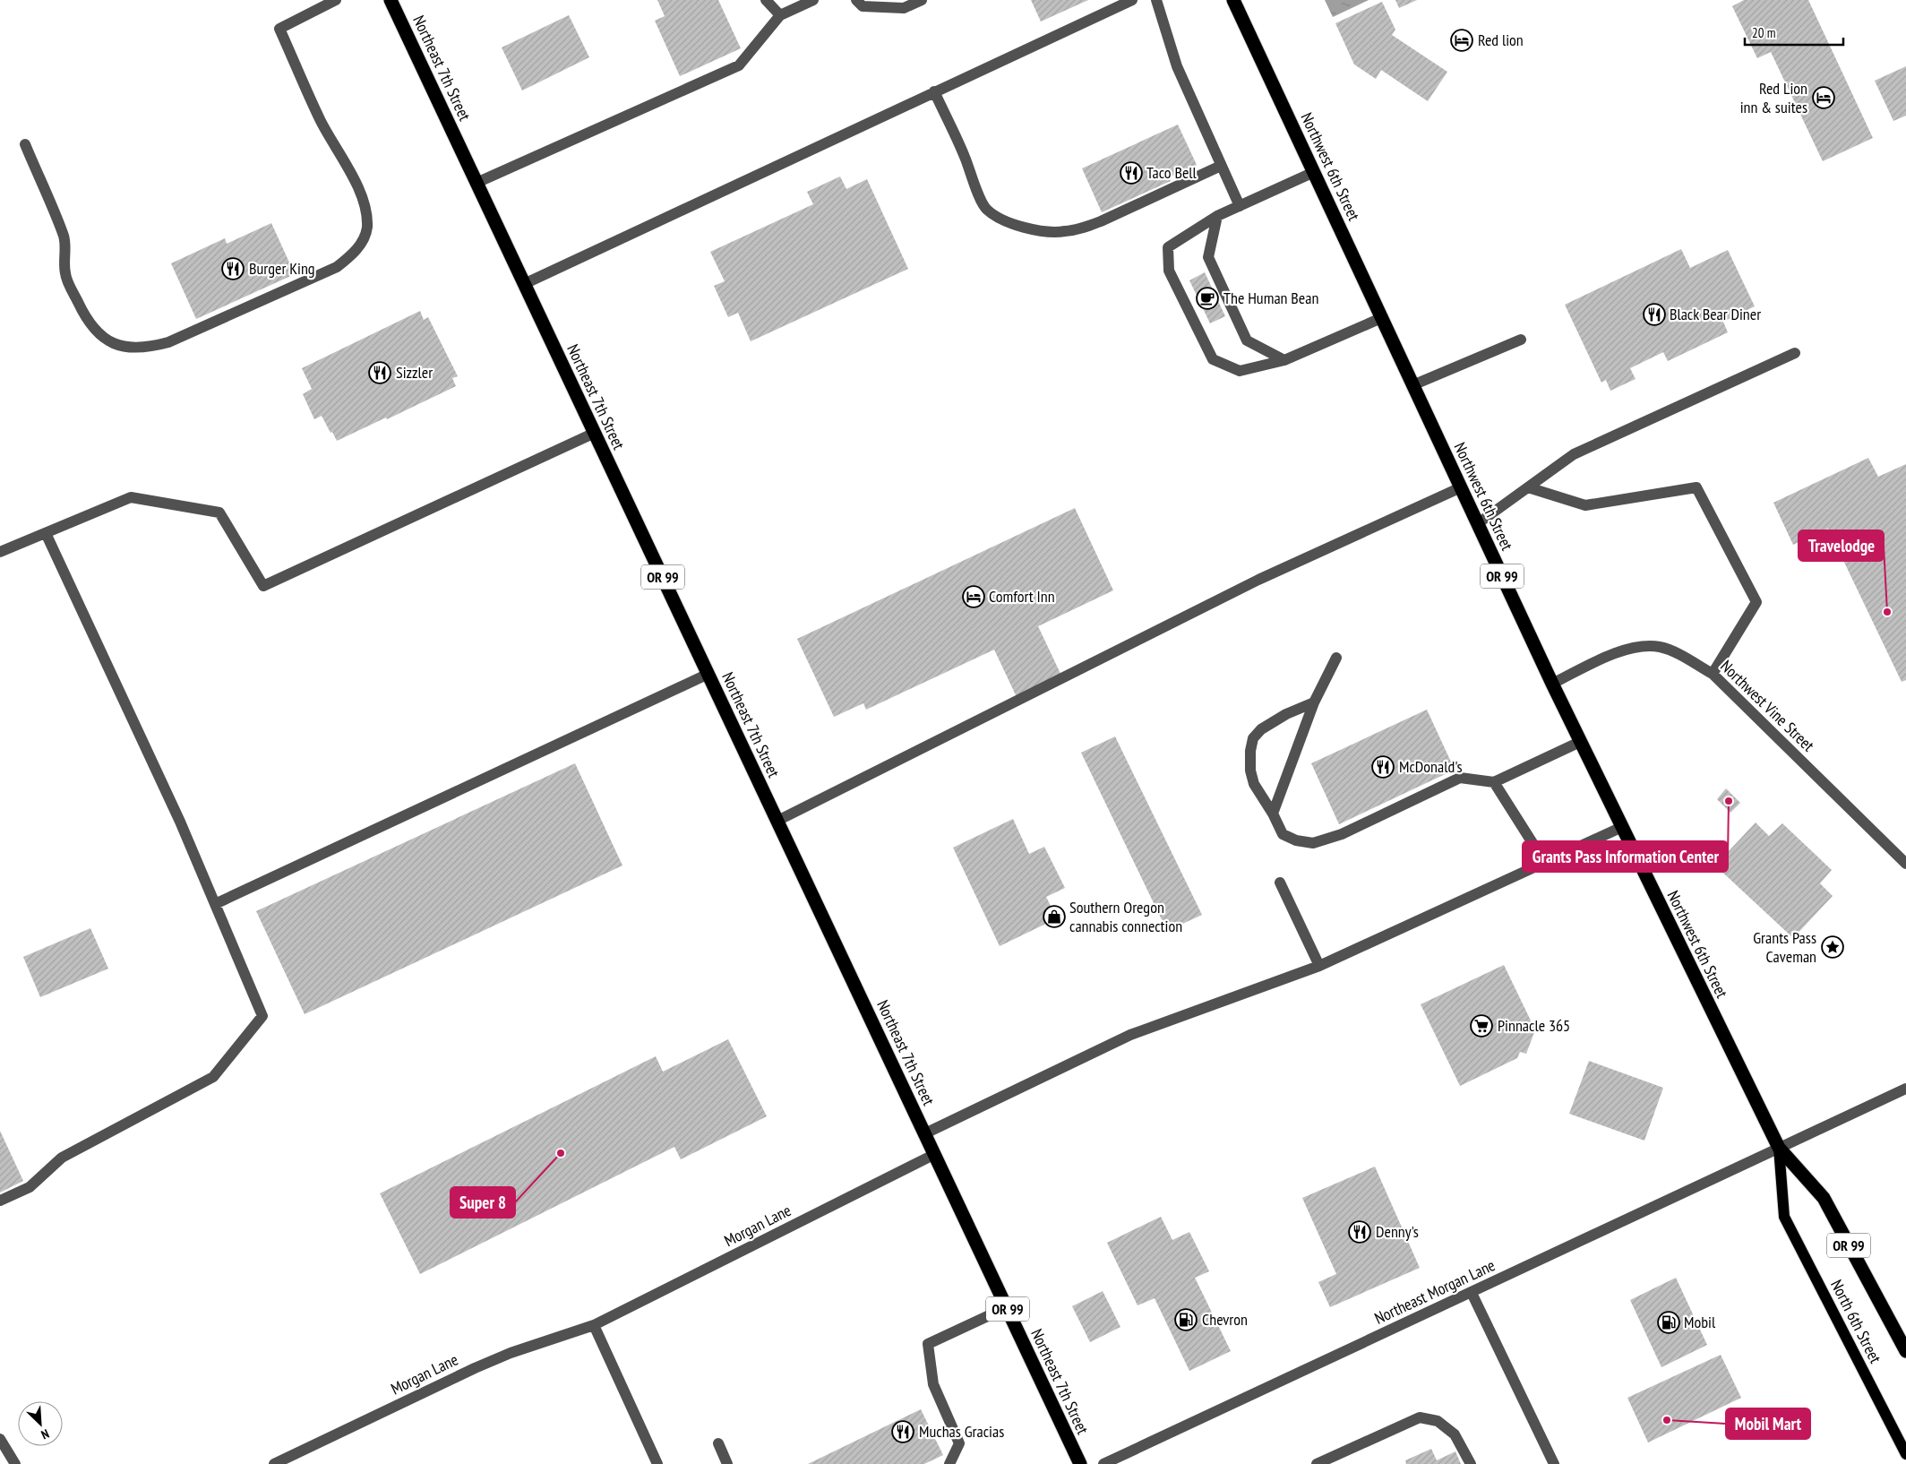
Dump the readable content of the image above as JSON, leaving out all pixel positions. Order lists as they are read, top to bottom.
{
  "streets": {
    "highway": ["Northeast 7th Street", "Northwest 6th Street", "OR 99"],
    "main road": ["North 6th Street"],
    "street": ["Northwest Vine Street", "Morgan Lane", "Northeast Morgan Lane"]
  },
  "crossings": [
    ["Northeast 7th Street", "Morgan Lane"],
    ["Northwest 6th Street", "OR 99"],
    ["Northwest 6th Street", "Northwest Vine Street"],
    ["Northwest 6th Street", "Northeast Morgan Lane"],
    ["Northwest 6th Street", "North 6th Street"],
    ["OR 99", "Northeast Morgan Lane"],
    ["OR 99", "North 6th Street"],
    ["Northeast Morgan Lane", "North 6th Street"]
  ],
  "places": {
    "hotel": ["Red lion", "Red Lion inn & suites", "Comfort Inn"],
    "restaurant": [
      "Taco Bell",
      "Burger King",
      "Black Bear Diner",
      "Sizzler",
      "McDonald's",
      "Denny's",
      "Muchas Gracias"
    ],
    "cafe": ["The Human Bean"],
    "other": [
      "Travelodge",
      "Grants Pass Information Center",
      "Super 8",
      "Mobil Mart"
    ],
    "shop": ["Southern Oregon cannabis connection"],
    "place": ["Grants Pass Caveman"],
    "supermarket": ["Pinnacle 365"],
    "fuel station": ["Chevron", "Mobil"]
  },
  "scale_bar": "20 m",
  "north": "bottom right"
}
